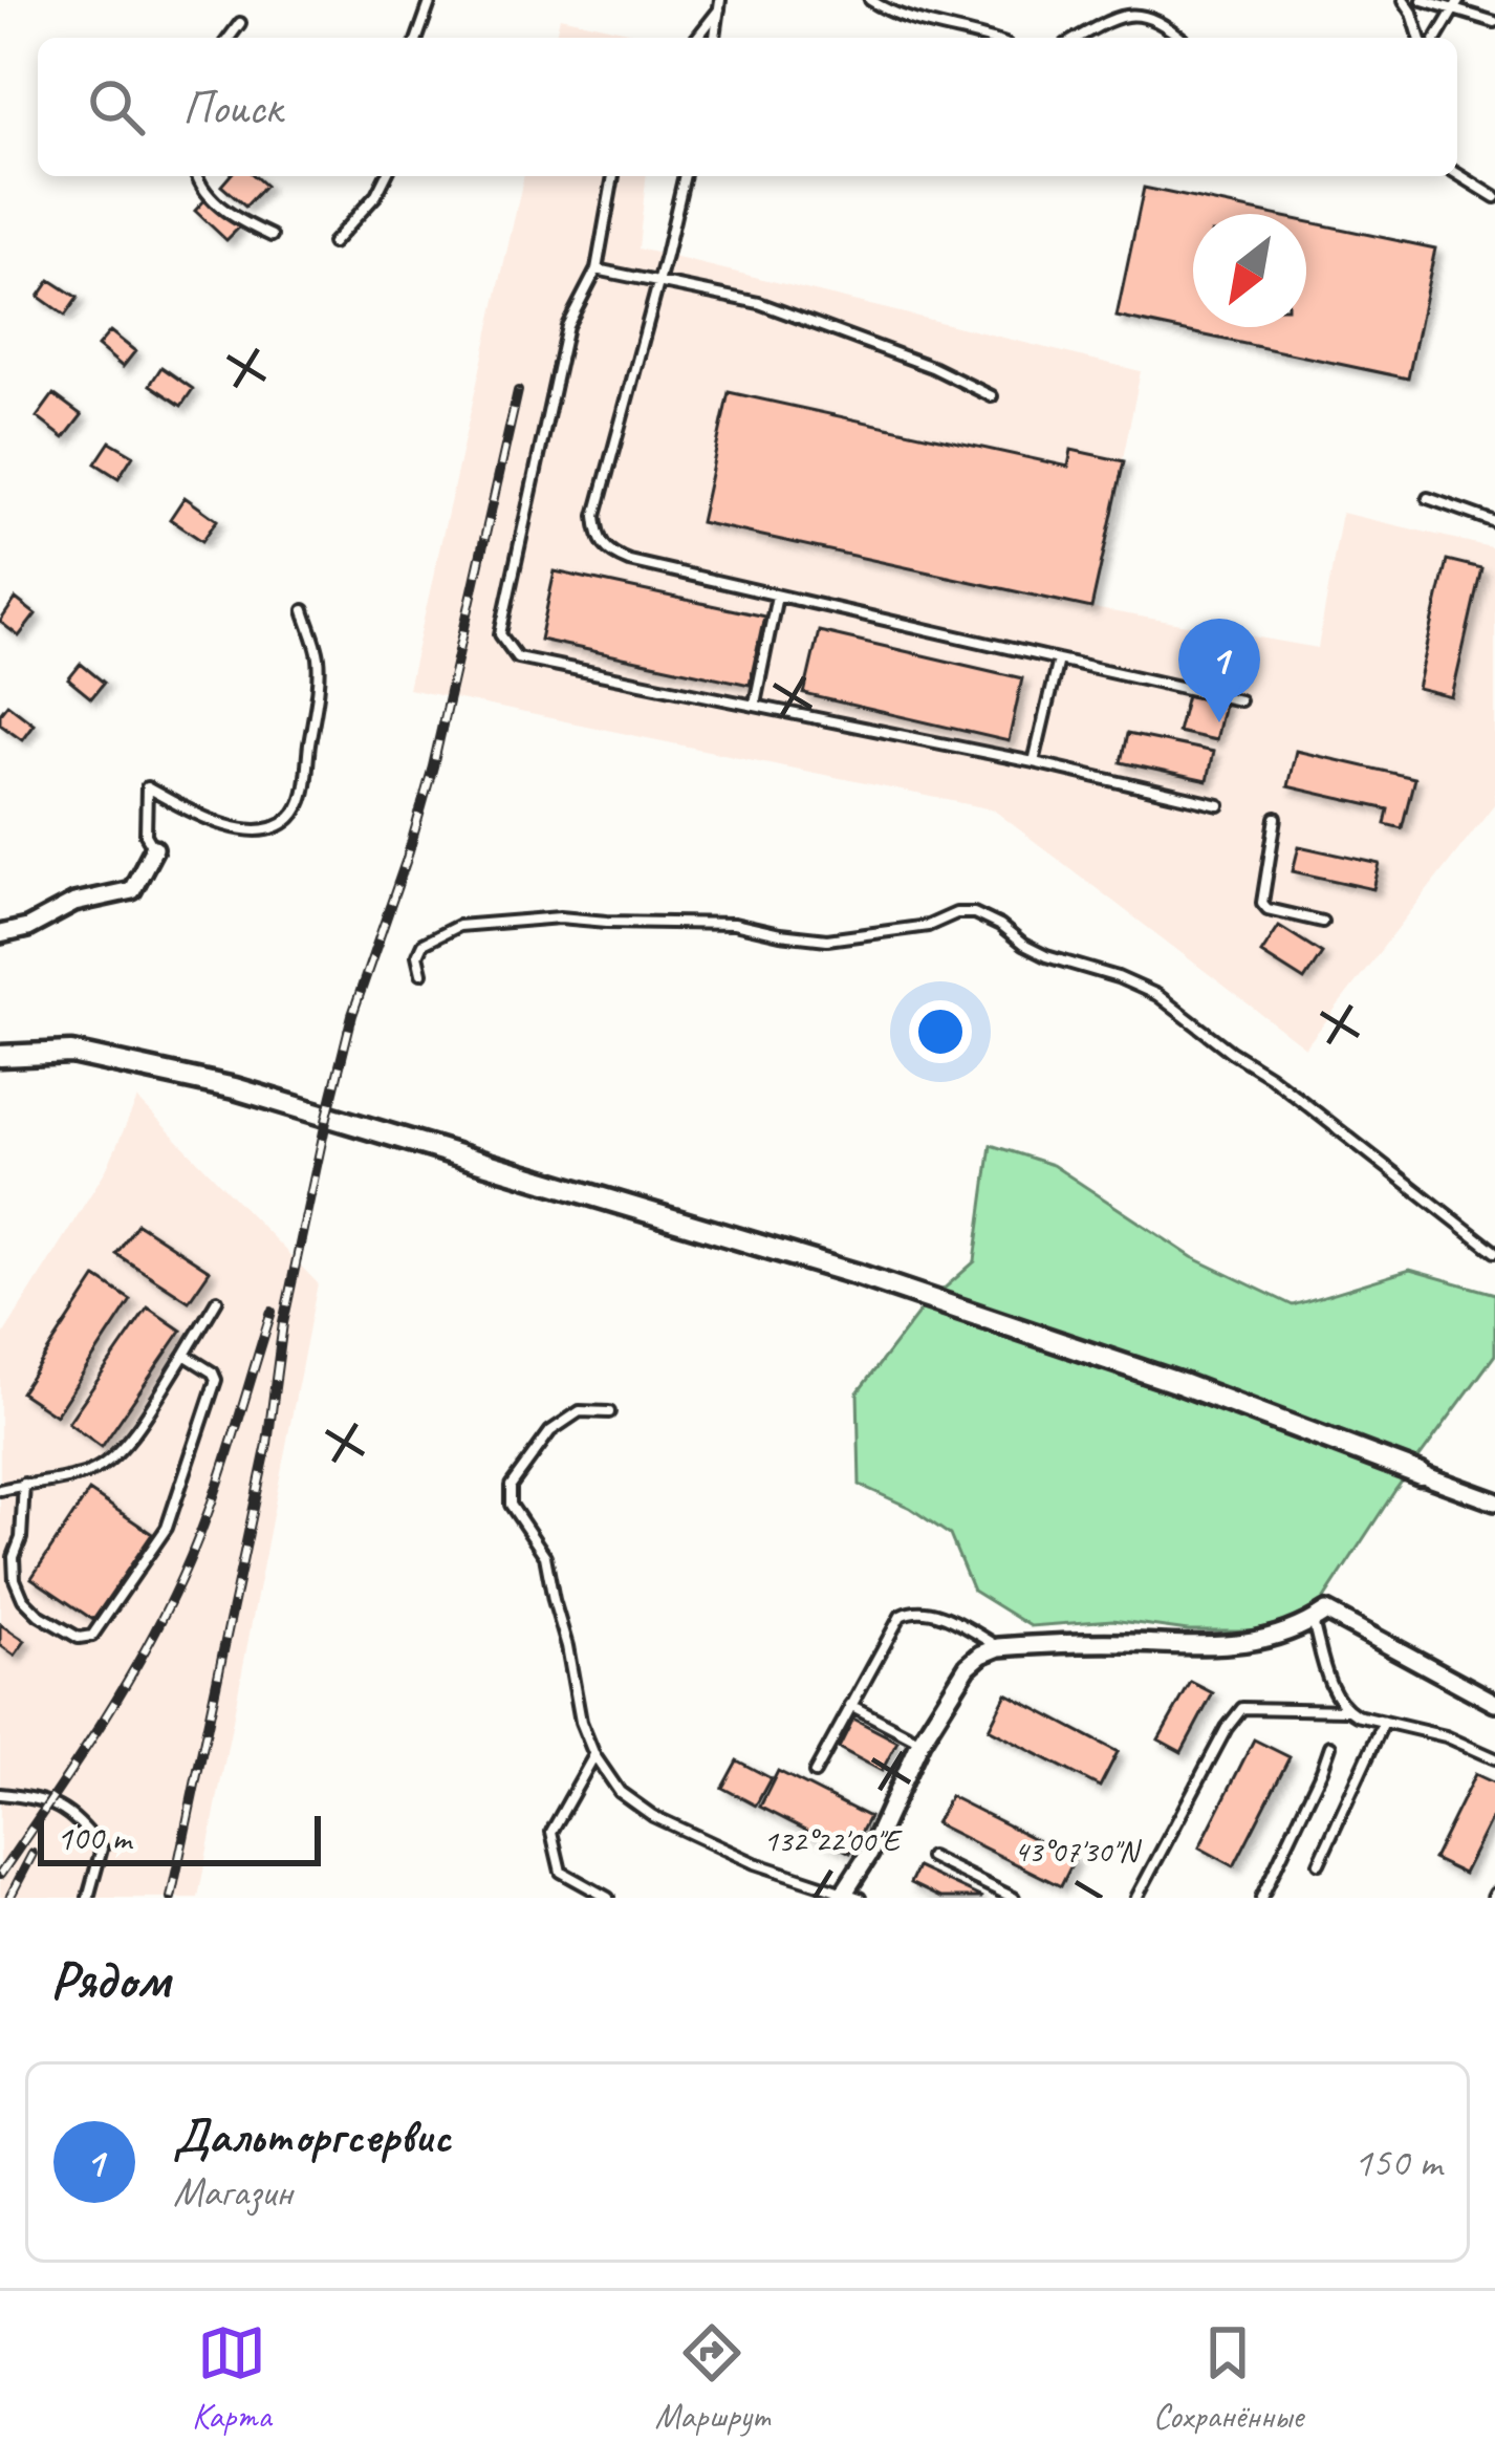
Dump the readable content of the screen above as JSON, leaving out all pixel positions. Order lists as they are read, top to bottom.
{
  "scale_bar": "100 m",
  "north": "bottom left",
  "page": {
    "search": "Поиск",
    "pins": "1",
    "scale": "100 m",
    "heading": "Рядом",
    "list": [
      {
        "mark": "1",
        "name": "Дальторгсервис",
        "note": "Магазин",
        "value": "150 m"
      }
    ],
    "nav": ["Карта", "Маршрут", "Сохранённые"]
  },
  "coordinates": ["132°22'00\"E", "43°07'30\"N"]
}
